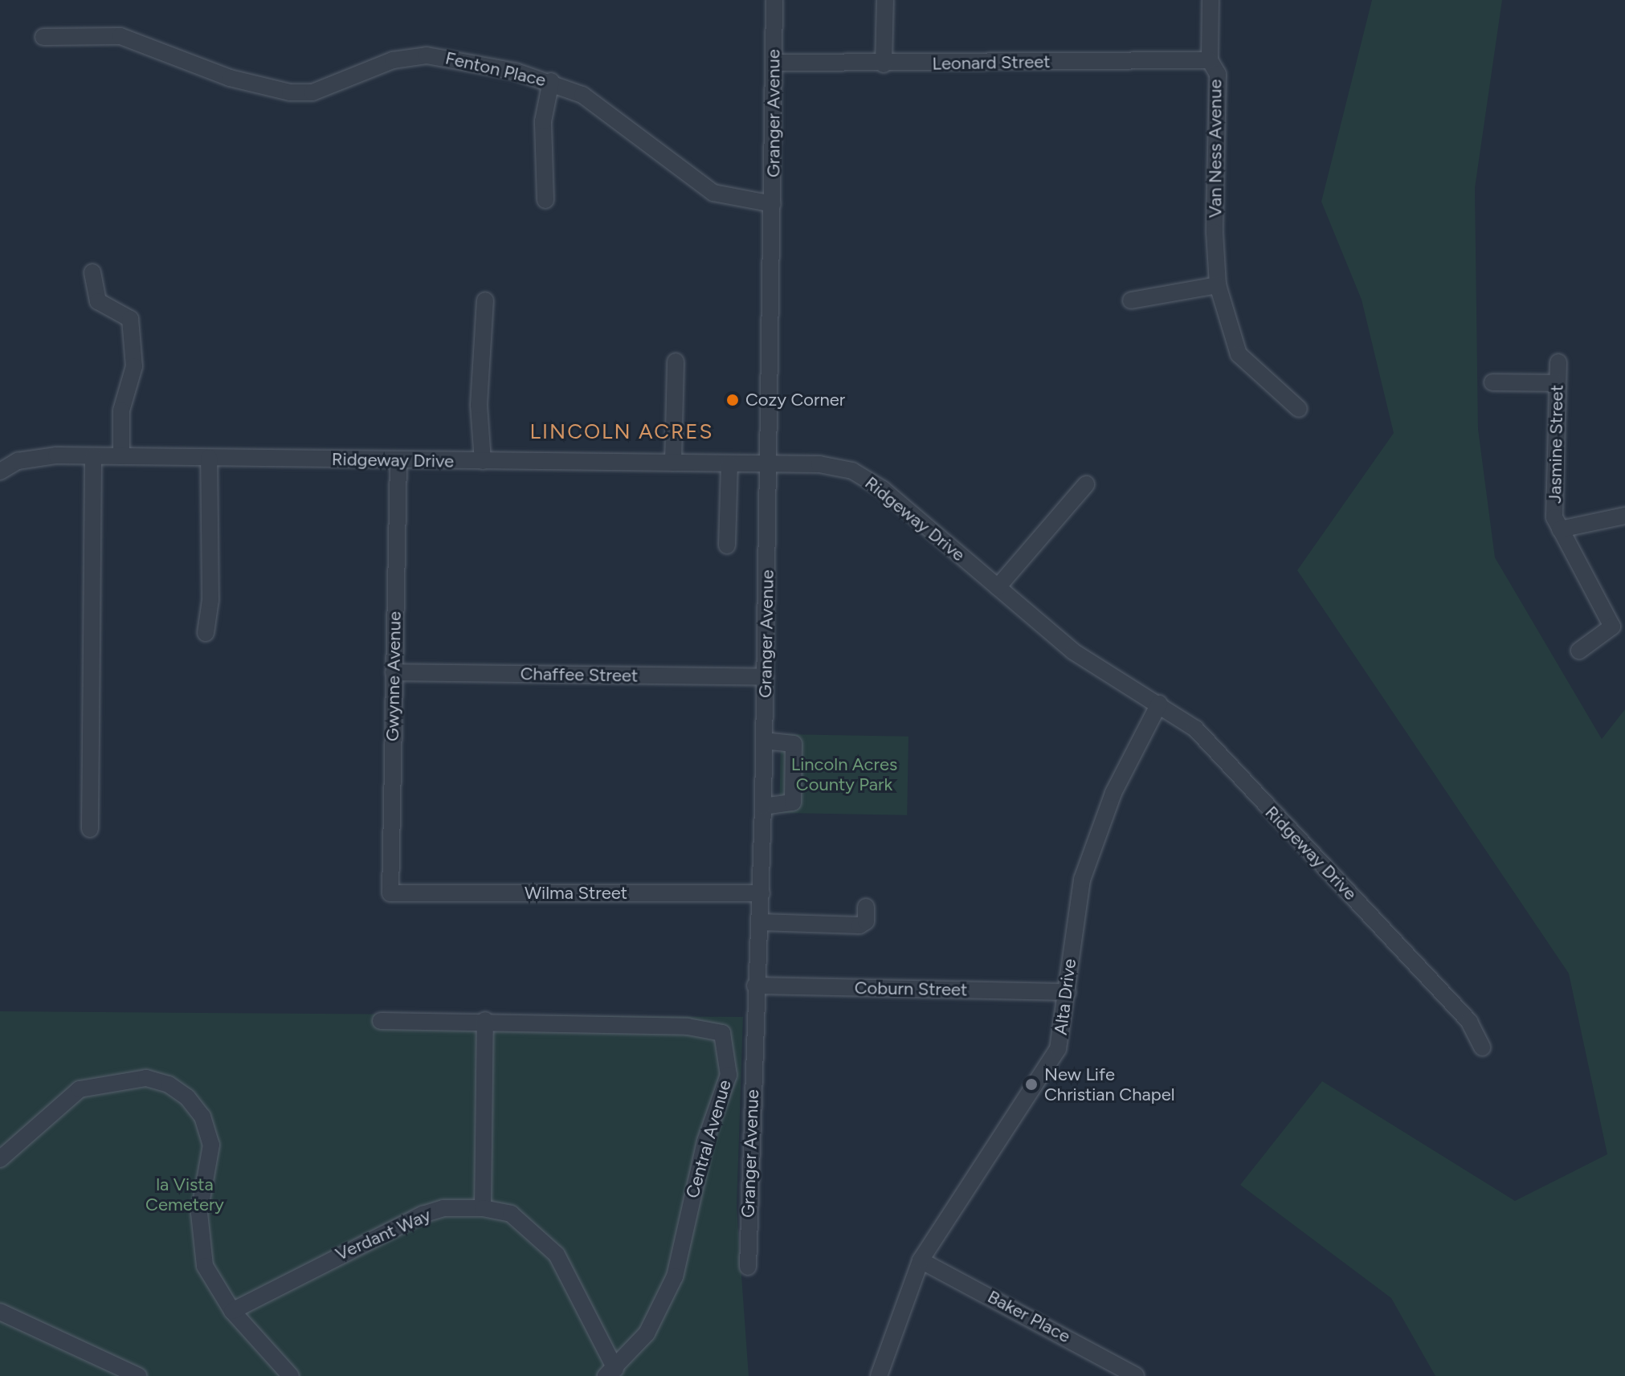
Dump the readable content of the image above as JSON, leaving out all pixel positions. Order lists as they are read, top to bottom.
{
  "streets": {
    "street": [
      "Leonard Street",
      "Fenton Place",
      "Granger Avenue",
      "Van Ness Avenue",
      "Jasmine Street",
      "Ridgeway Drive",
      "Chaffee Street",
      "Gwynne Avenue",
      "Wilma Street",
      "Coburn Street",
      "Alta Drive",
      "Central Avenue",
      "Verdant Way",
      "Baker Place"
    ]
  },
  "crossings": [
    ["Leonard Street", "Granger Avenue"],
    ["Leonard Street", "Van Ness Avenue"],
    ["Fenton Place", "Granger Avenue"],
    ["Granger Avenue", "Ridgeway Drive"],
    ["Granger Avenue", "Chaffee Street"],
    ["Granger Avenue", "Wilma Street"],
    ["Granger Avenue", "Coburn Street"],
    ["Ridgeway Drive", "Gwynne Avenue"],
    ["Ridgeway Drive", "Alta Drive"],
    ["Chaffee Street", "Gwynne Avenue"],
    ["Gwynne Avenue", "Wilma Street"],
    ["Coburn Street", "Alta Drive"],
    ["Alta Drive", "Baker Place"],
    ["Central Avenue", "Verdant Way"]
  ],
  "districts": ["LINCOLN ACRES"],
  "parks": ["Lincoln Acres County Park", "la Vista Cemetery"],
  "places": ["Cozy Corner", "New Life Christian Chapel"]
}
